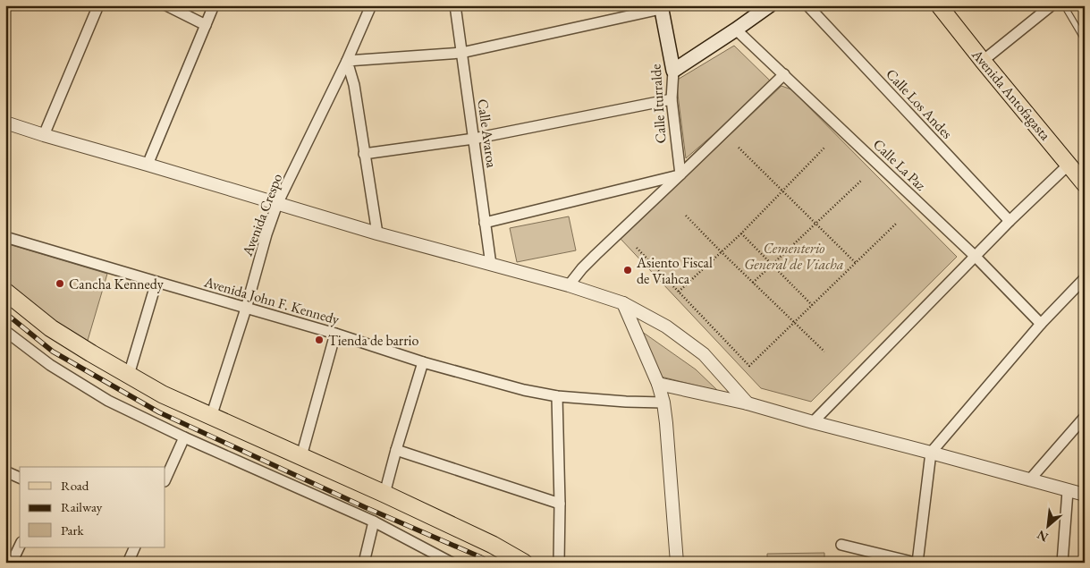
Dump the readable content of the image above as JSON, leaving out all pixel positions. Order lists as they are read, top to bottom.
{
  "streets": {
    "main road": ["Avenida Antofagasta", "Calle Iturralde"],
    "street": [
      "Calle Los Andes",
      "Calle Avaroa",
      "Calle La Paz",
      "Avenida Crespo",
      "Avenida John F. Kennedy"
    ]
  },
  "crossings": [
    ["Avenida Crespo", "Avenida John F. Kennedy"]
  ],
  "parks": ["Cementerio General de Viacha"],
  "places": ["Asiento Fiscal de Viahca", "Cancha Kennedy", "Tienda de barrio"],
  "legend": ["Road", "Railway", "Park"],
  "north": "bottom left"
}
